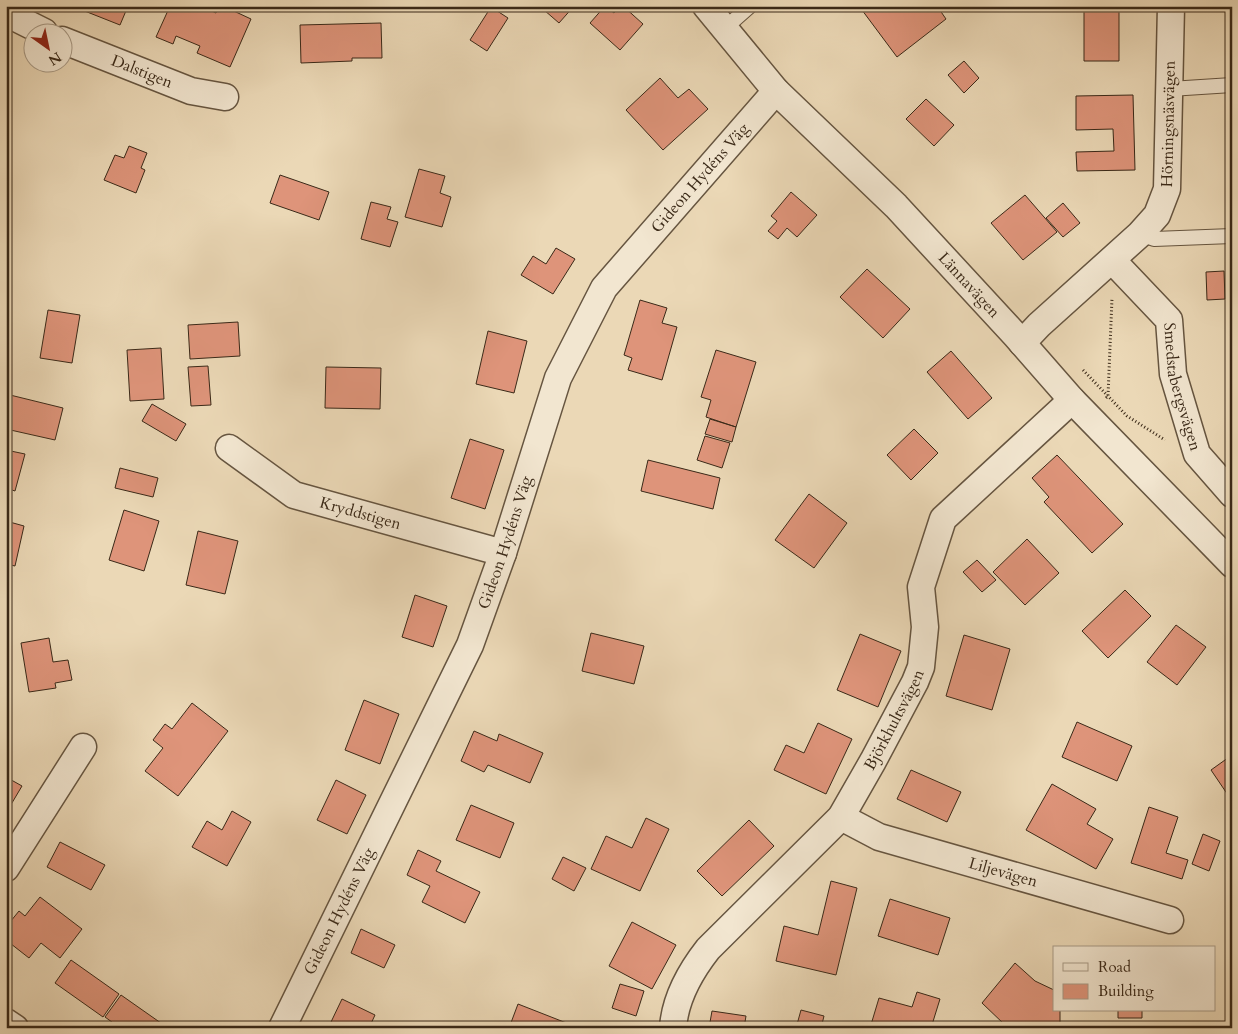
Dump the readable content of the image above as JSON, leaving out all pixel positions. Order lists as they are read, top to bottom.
{
  "streets": {
    "street": [
      "Dalstigen",
      "Hörningsnäsvägen",
      "Gideon Hydéns Väg",
      "Lännavägen",
      "Smedstabergsvägen",
      "Kryddstigen",
      "Björkhultsvägen",
      "Liljevägen"
    ]
  },
  "crossings": [
    ["Hörningsnäsvägen", "Lännavägen"],
    ["Hörningsnäsvägen", "Smedstabergsvägen"],
    ["Gideon Hydéns Väg", "Lännavägen"],
    ["Gideon Hydéns Väg", "Kryddstigen"],
    ["Lännavägen", "Björkhultsvägen"],
    ["Björkhultsvägen", "Liljevägen"]
  ],
  "legend": ["Road", "Building"],
  "north": "bottom right"
}
